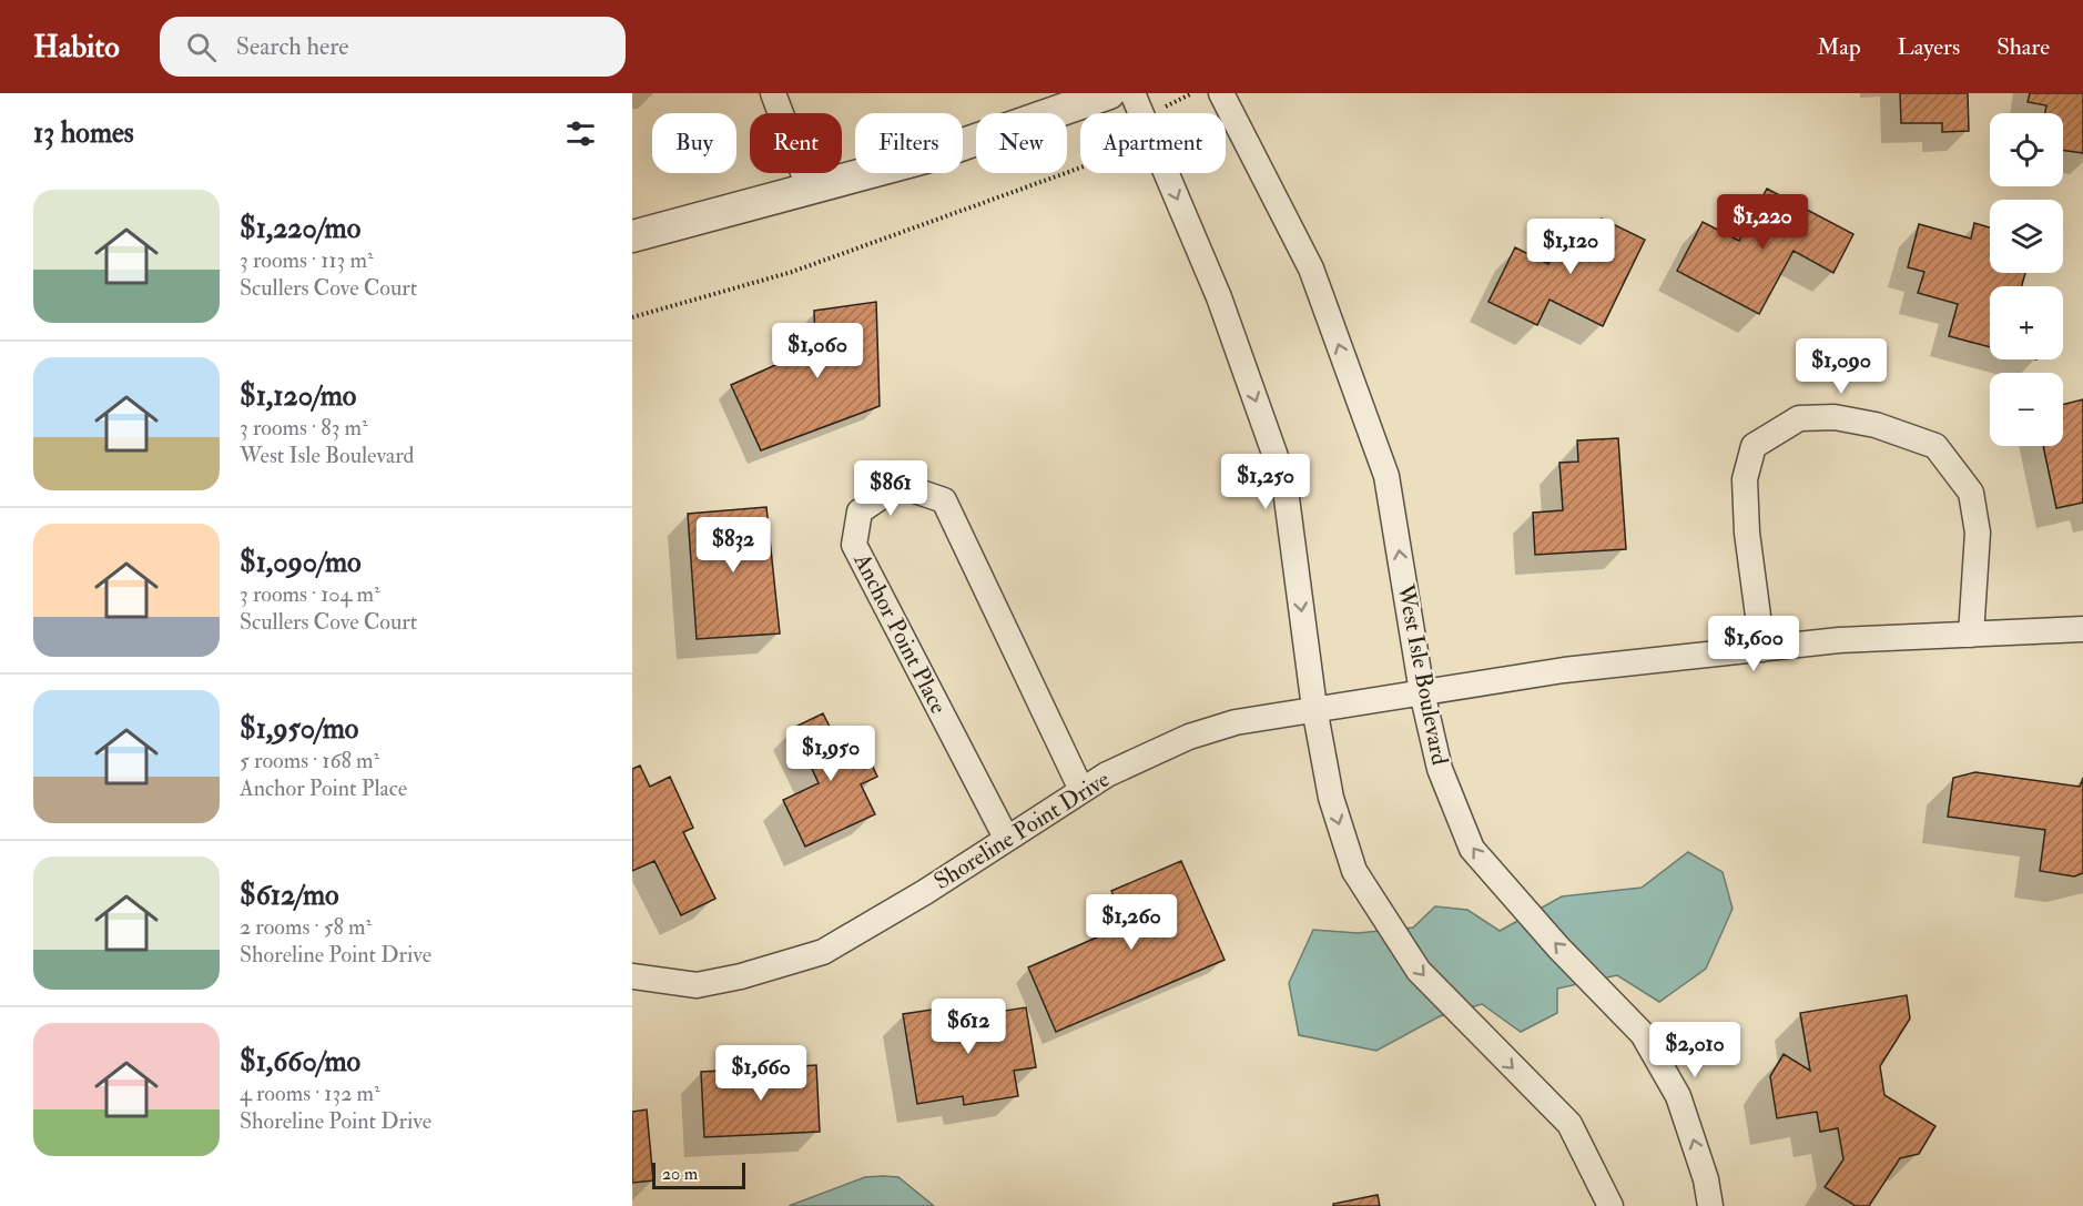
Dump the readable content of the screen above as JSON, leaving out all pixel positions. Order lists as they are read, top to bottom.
{
  "streets": {
    "street": ["Anchor Point Place", "West Isle Boulevard", "Shoreline Point Drive"]
  },
  "crossings": [
    ["Anchor Point Place", "Shoreline Point Drive"],
    ["West Isle Boulevard", "Shoreline Point Drive"]
  ],
  "scale_bar": "20 m",
  "page": {
    "header": "Habito",
    "search": "Search here",
    "nav": ["Map", "Layers", "Share"],
    "heading": "13 homes",
    "map_buttons": ["+", "−"],
    "chip": [
      "Buy",
      "Rent",
      "Filters",
      "New",
      "Apartment"
    ],
    "list": [
      {
        "name": "$1,220/mo",
        "note": "3 rooms · 113 m² · Scullers Cove Court"
      },
      {
        "name": "$1,120/mo",
        "note": "3 rooms · 83 m² · West Isle Boulevard"
      },
      {
        "name": "$1,090/mo",
        "note": "3 rooms · 104 m² · Scullers Cove Court"
      },
      {
        "name": "$1,950/mo",
        "note": "5 rooms · 168 m² · Anchor Point Place"
      },
      {
        "name": "$612/mo",
        "note": "2 rooms · 58 m² · Shoreline Point Drive"
      },
      {
        "name": "$1,660/mo",
        "note": "4 rooms · 132 m² · Shoreline Point Drive"
      }
    ],
    "price": [
      "$1,220",
      "$1,120",
      "$1,060",
      "$1,090",
      "$1,250",
      "$861",
      "$832",
      "$1,600",
      "$1,950",
      "$1,260",
      "$612",
      "$2,010",
      "$1,660"
    ],
    "scale": "20 m"
  }
}
